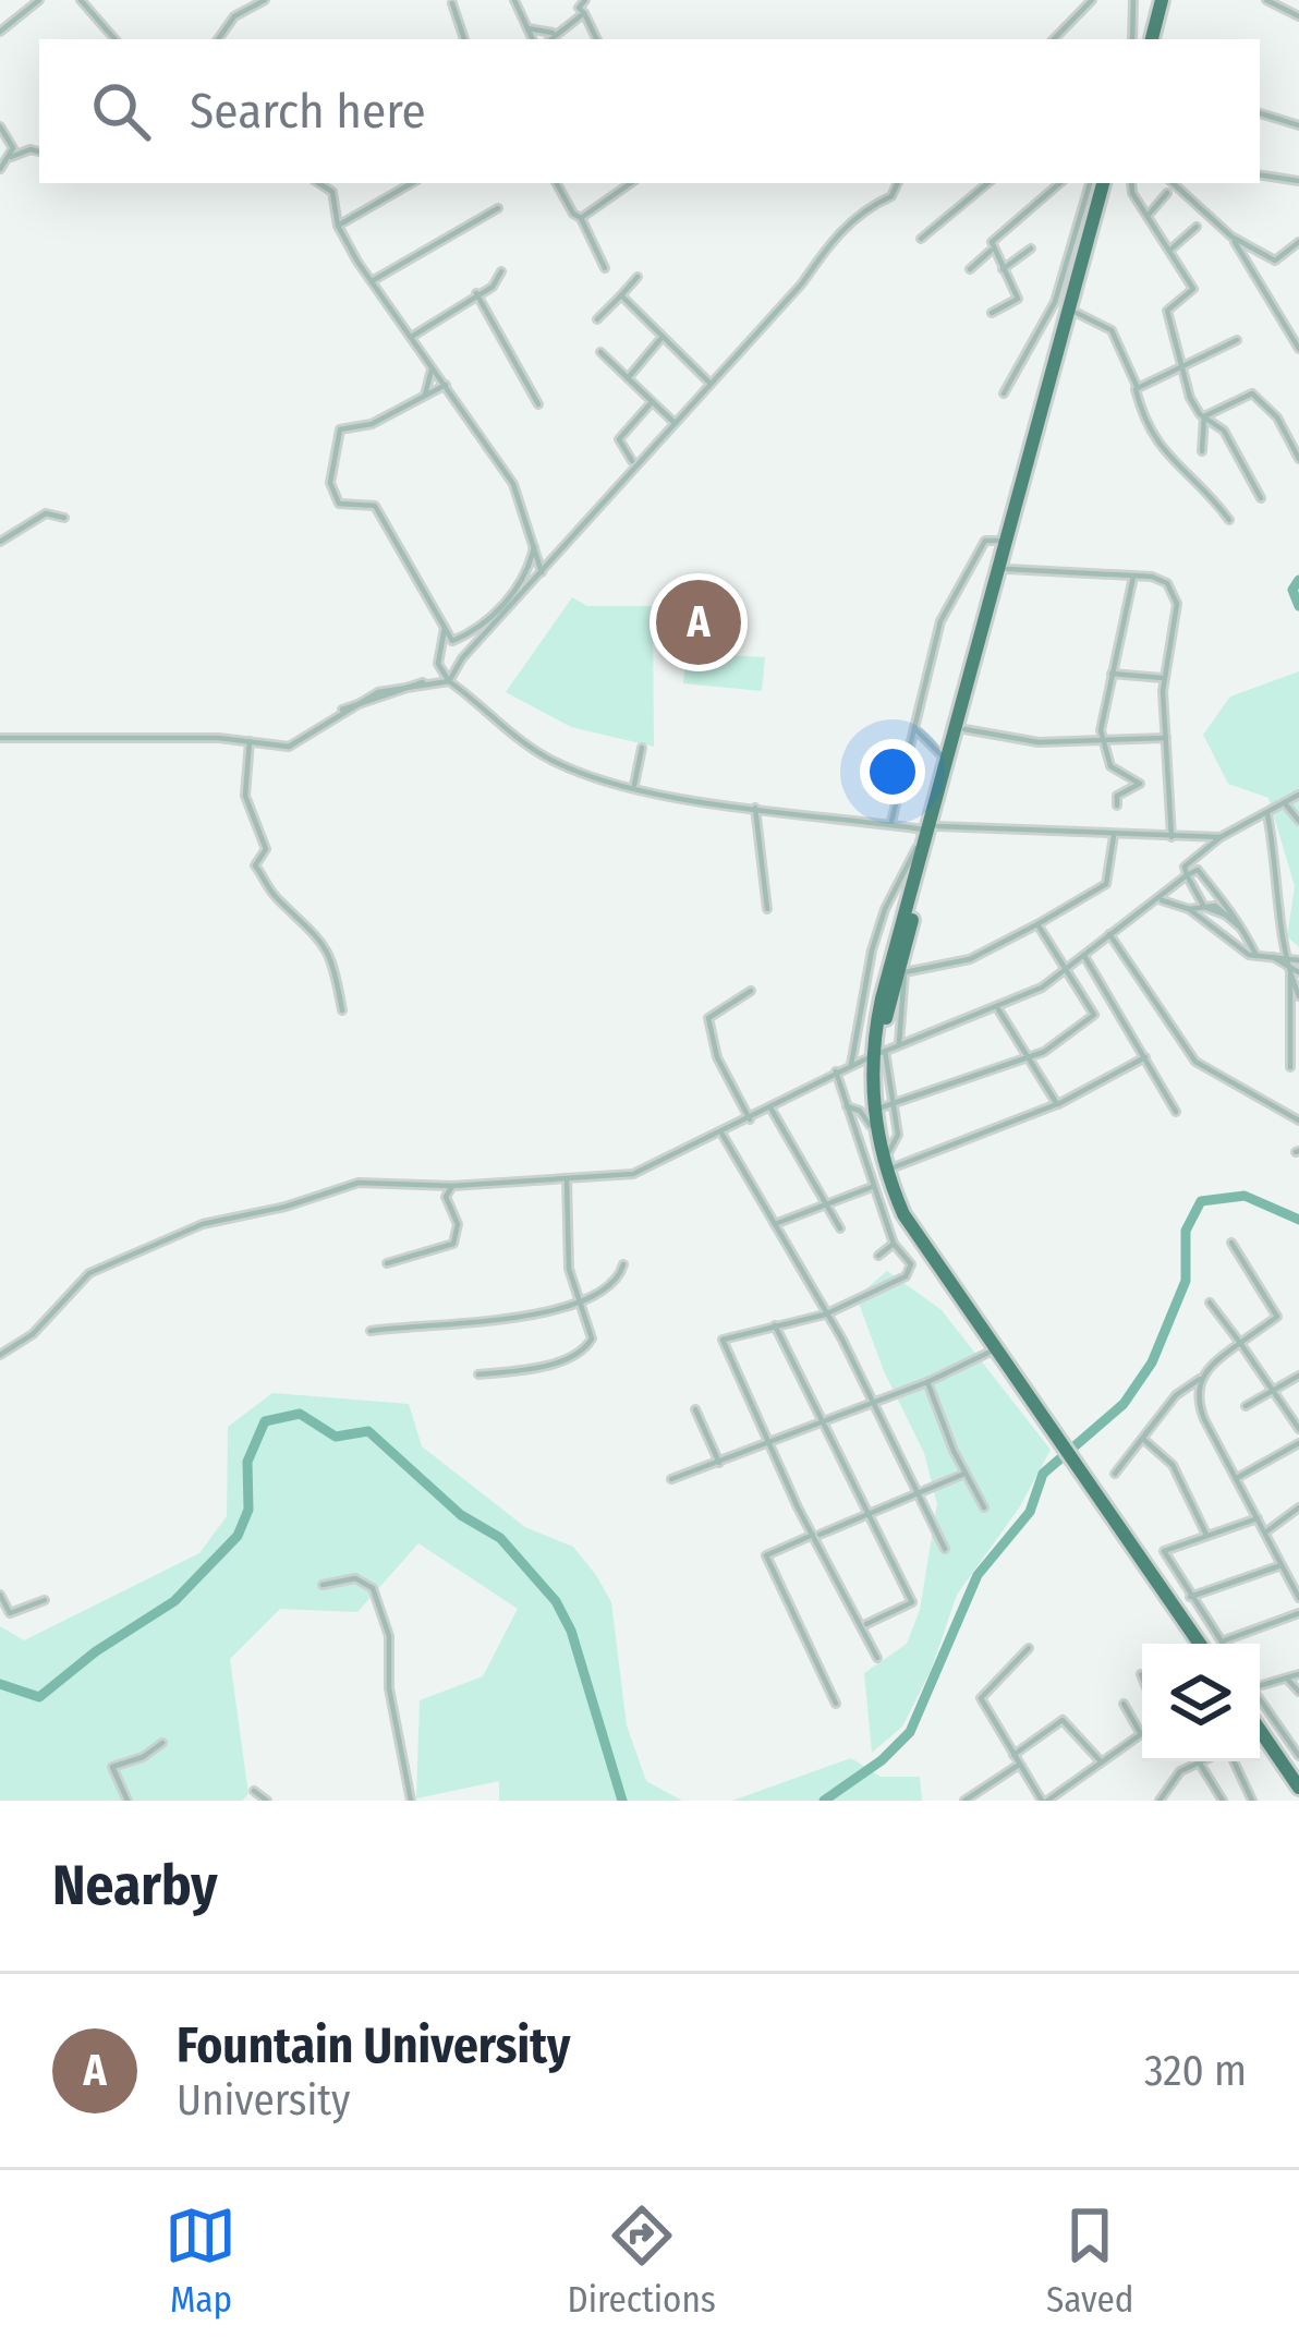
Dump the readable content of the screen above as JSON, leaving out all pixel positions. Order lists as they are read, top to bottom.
{
  "page": {
    "search": "Search here",
    "pins": "A",
    "heading": "Nearby",
    "list": [
      {
        "mark": "A",
        "name": "Fountain University",
        "note": "University",
        "value": "320 m"
      }
    ],
    "nav": ["Map", "Directions", "Saved"]
  }
}
